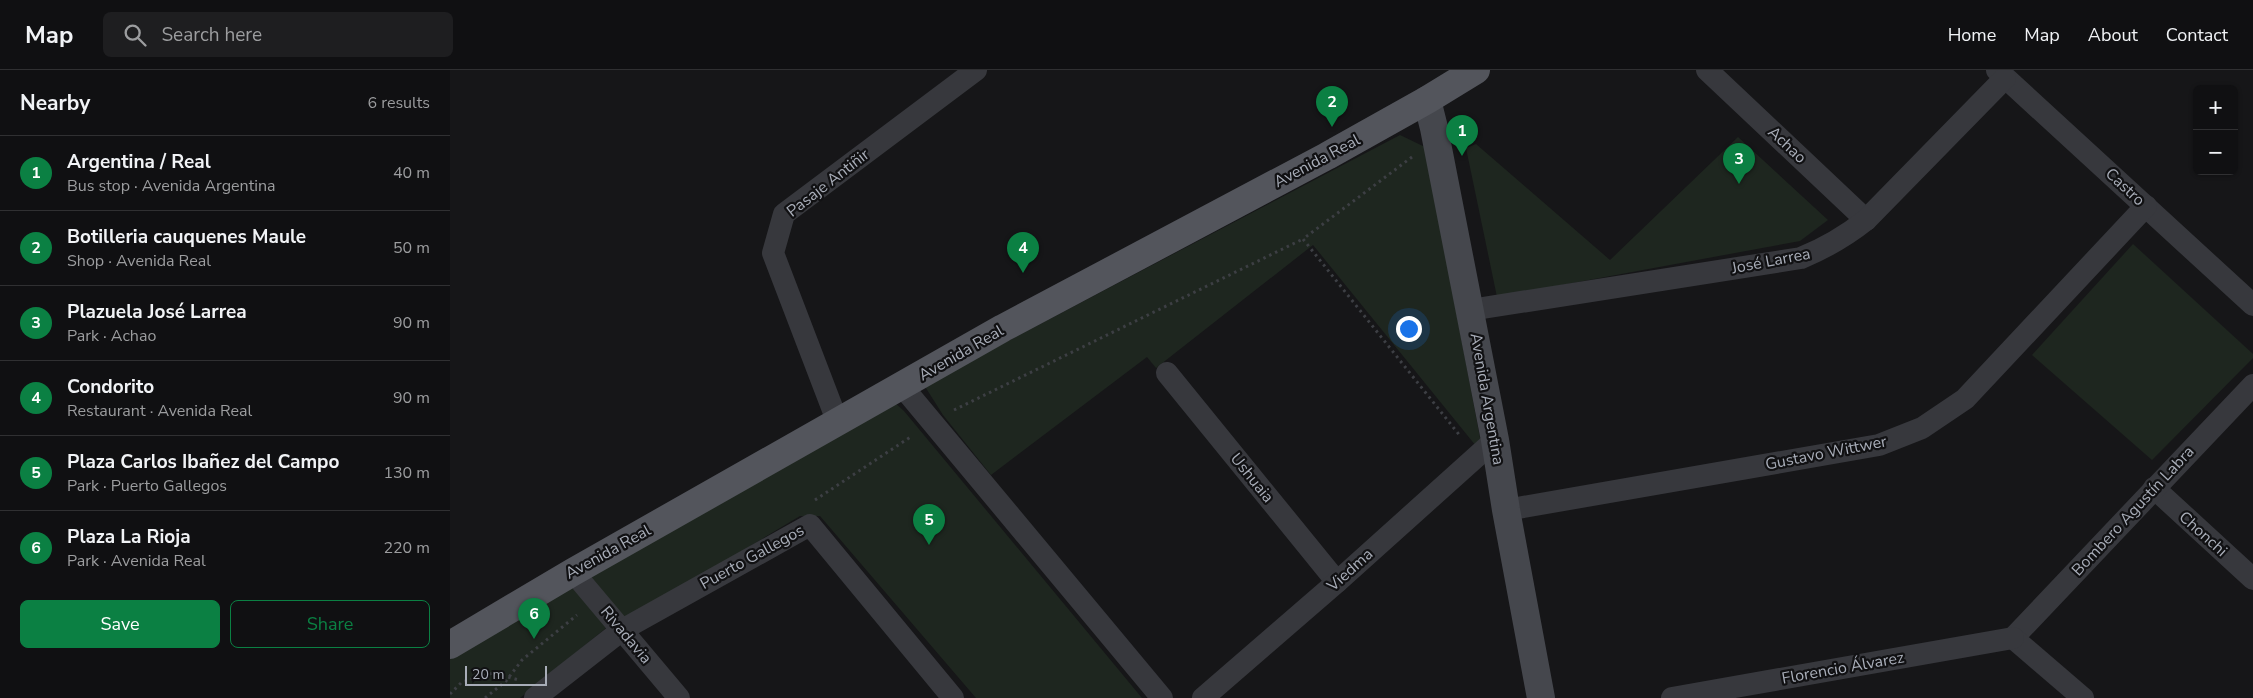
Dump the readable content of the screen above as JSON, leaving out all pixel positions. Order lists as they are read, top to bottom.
{
  "streets": {
    "main road": ["Avenida Real"],
    "street": [
      "Achao",
      "Pasaje Antiñir",
      "Castro",
      "José Larrea",
      "Avenida Argentina",
      "Gustavo Wittwer",
      "Ushuaia",
      "Bombero Agustín Labra",
      "Chonchi",
      "Puerto Gallegos",
      "Viedma",
      "Rivadavia",
      "Florencio Álvarez"
    ]
  },
  "crossings": [
    ["Achao", "José Larrea"],
    ["Avenida Real", "Pasaje Antiñir"],
    ["Avenida Real", "Avenida Argentina"],
    ["Avenida Real", "Rivadavia"],
    ["Castro", "José Larrea"],
    ["Castro", "Gustavo Wittwer"],
    ["José Larrea", "Avenida Argentina"],
    ["Avenida Argentina", "Gustavo Wittwer"],
    ["Avenida Argentina", "Viedma"],
    ["Ushuaia", "Viedma"],
    ["Bombero Agustín Labra", "Chonchi"],
    ["Bombero Agustín Labra", "Florencio Álvarez"],
    ["Puerto Gallegos", "Rivadavia"]
  ],
  "scale_bar": "20 m",
  "page": {
    "header": "Map",
    "search": "Search here",
    "nav": [
      "Home",
      "Map",
      "About",
      "Contact"
    ],
    "heading": ["Nearby", "6 results"],
    "map_buttons": ["+", "−"],
    "pins": [
      "2",
      "1",
      "3",
      "4",
      "5",
      "6"
    ],
    "list": [
      {
        "mark": "1",
        "name": "Argentina / Real",
        "note": "Bus stop · Avenida Argentina",
        "value": "40 m"
      },
      {
        "mark": "2",
        "name": "Botilleria cauquenes Maule",
        "note": "Shop · Avenida Real",
        "value": "50 m"
      },
      {
        "mark": "3",
        "name": "Plazuela José Larrea",
        "note": "Park · Achao",
        "value": "90 m"
      },
      {
        "mark": "4",
        "name": "Condorito",
        "note": "Restaurant · Avenida Real",
        "value": "90 m"
      },
      {
        "mark": "5",
        "name": "Plaza Carlos Ibañez del Campo",
        "note": "Park · Puerto Gallegos",
        "value": "130 m"
      },
      {
        "mark": "6",
        "name": "Plaza La Rioja",
        "note": "Park · Avenida Real",
        "value": "220 m"
      }
    ],
    "buttons": ["Save", "Share"],
    "scale": "20 m"
  }
}
